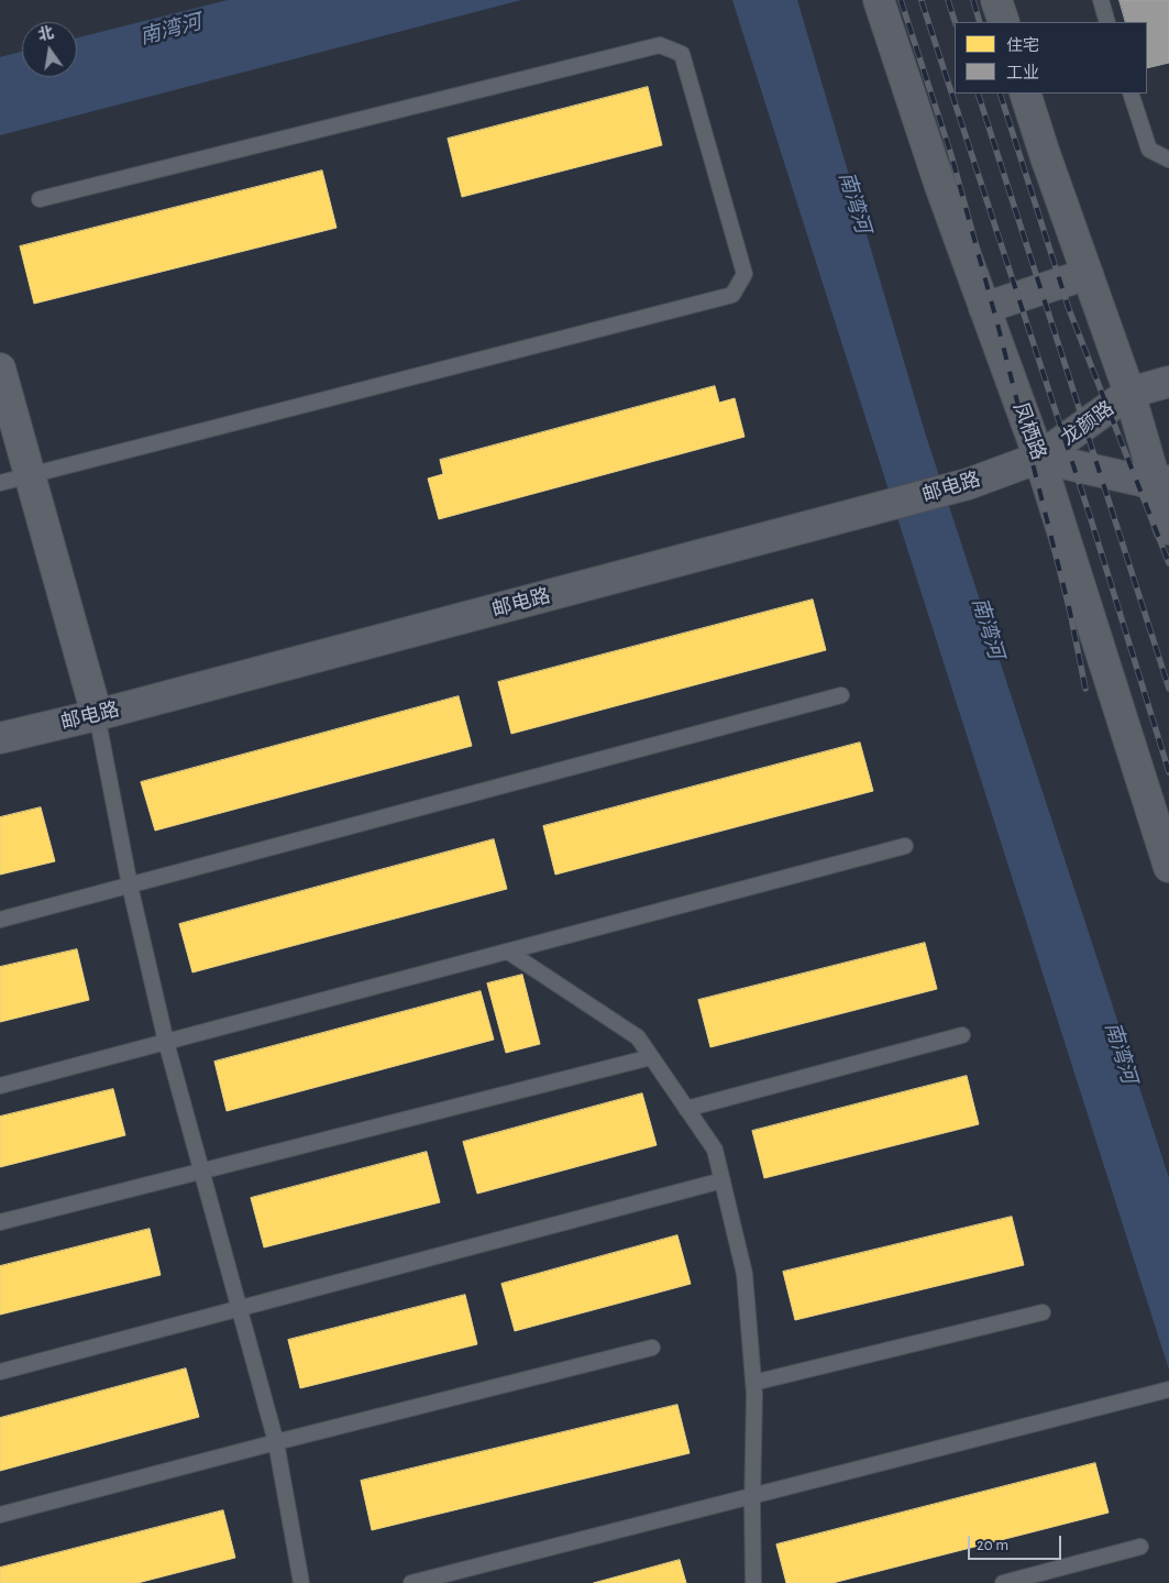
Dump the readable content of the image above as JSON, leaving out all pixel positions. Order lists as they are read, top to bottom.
{
  "streets": {
    "main road": ["龙颜路", "凤栖路", "邮电路"]
  },
  "crossings": [
    ["龙颜路", "凤栖路"],
    ["龙颜路", "邮电路"],
    ["凤栖路", "邮电路"]
  ],
  "water": ["南湾河"],
  "legend": ["住宅", "工业"],
  "scale_bar": "20 m",
  "north": "top"
}
